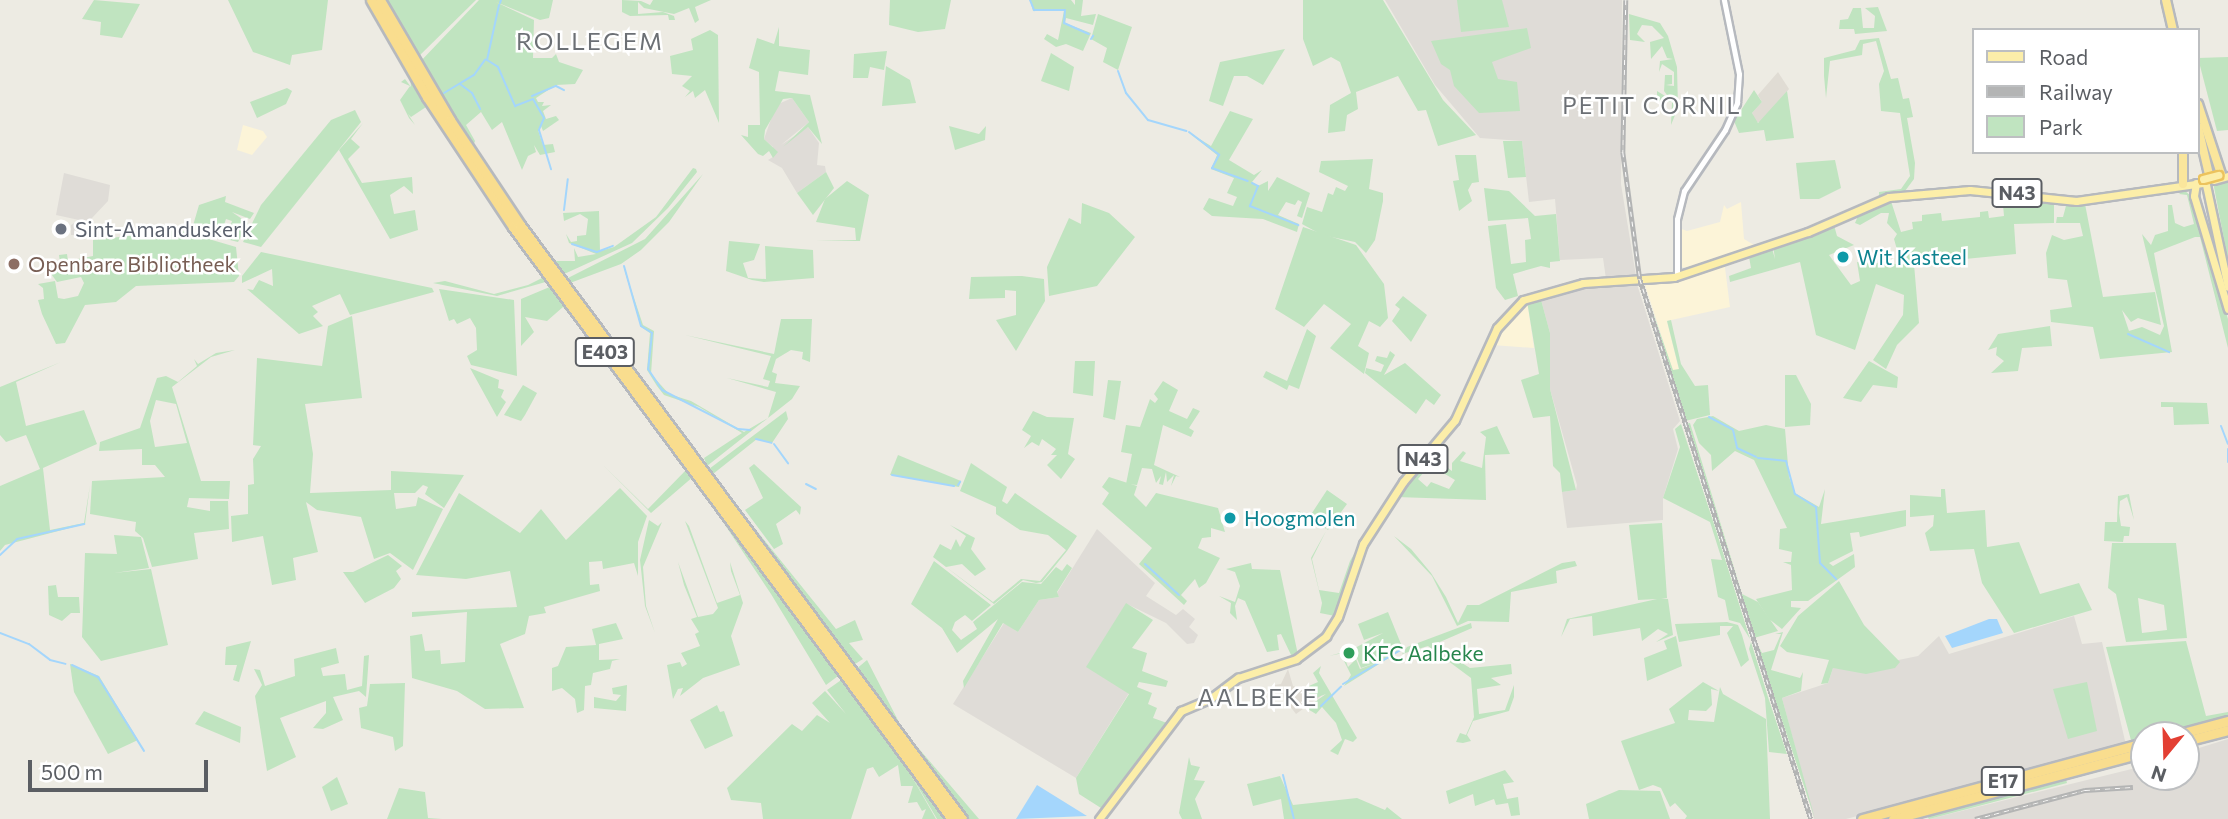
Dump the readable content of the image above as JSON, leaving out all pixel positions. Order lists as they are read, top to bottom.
{
  "streets": {
    "highway": ["E403", "E17"],
    "main road": ["N43"]
  },
  "districts": ["ROLLEGEM", "PETIT CORNIL", "AALBEKE"],
  "places": [
    "Sint-Amanduskerk",
    "Wit Kasteel",
    "Openbare Bibliotheek",
    "Hoogmolen",
    "KFC Aalbeke"
  ],
  "legend": ["Road", "Railway", "Park"],
  "scale_bar": "500 m",
  "north": "bottom"
}
